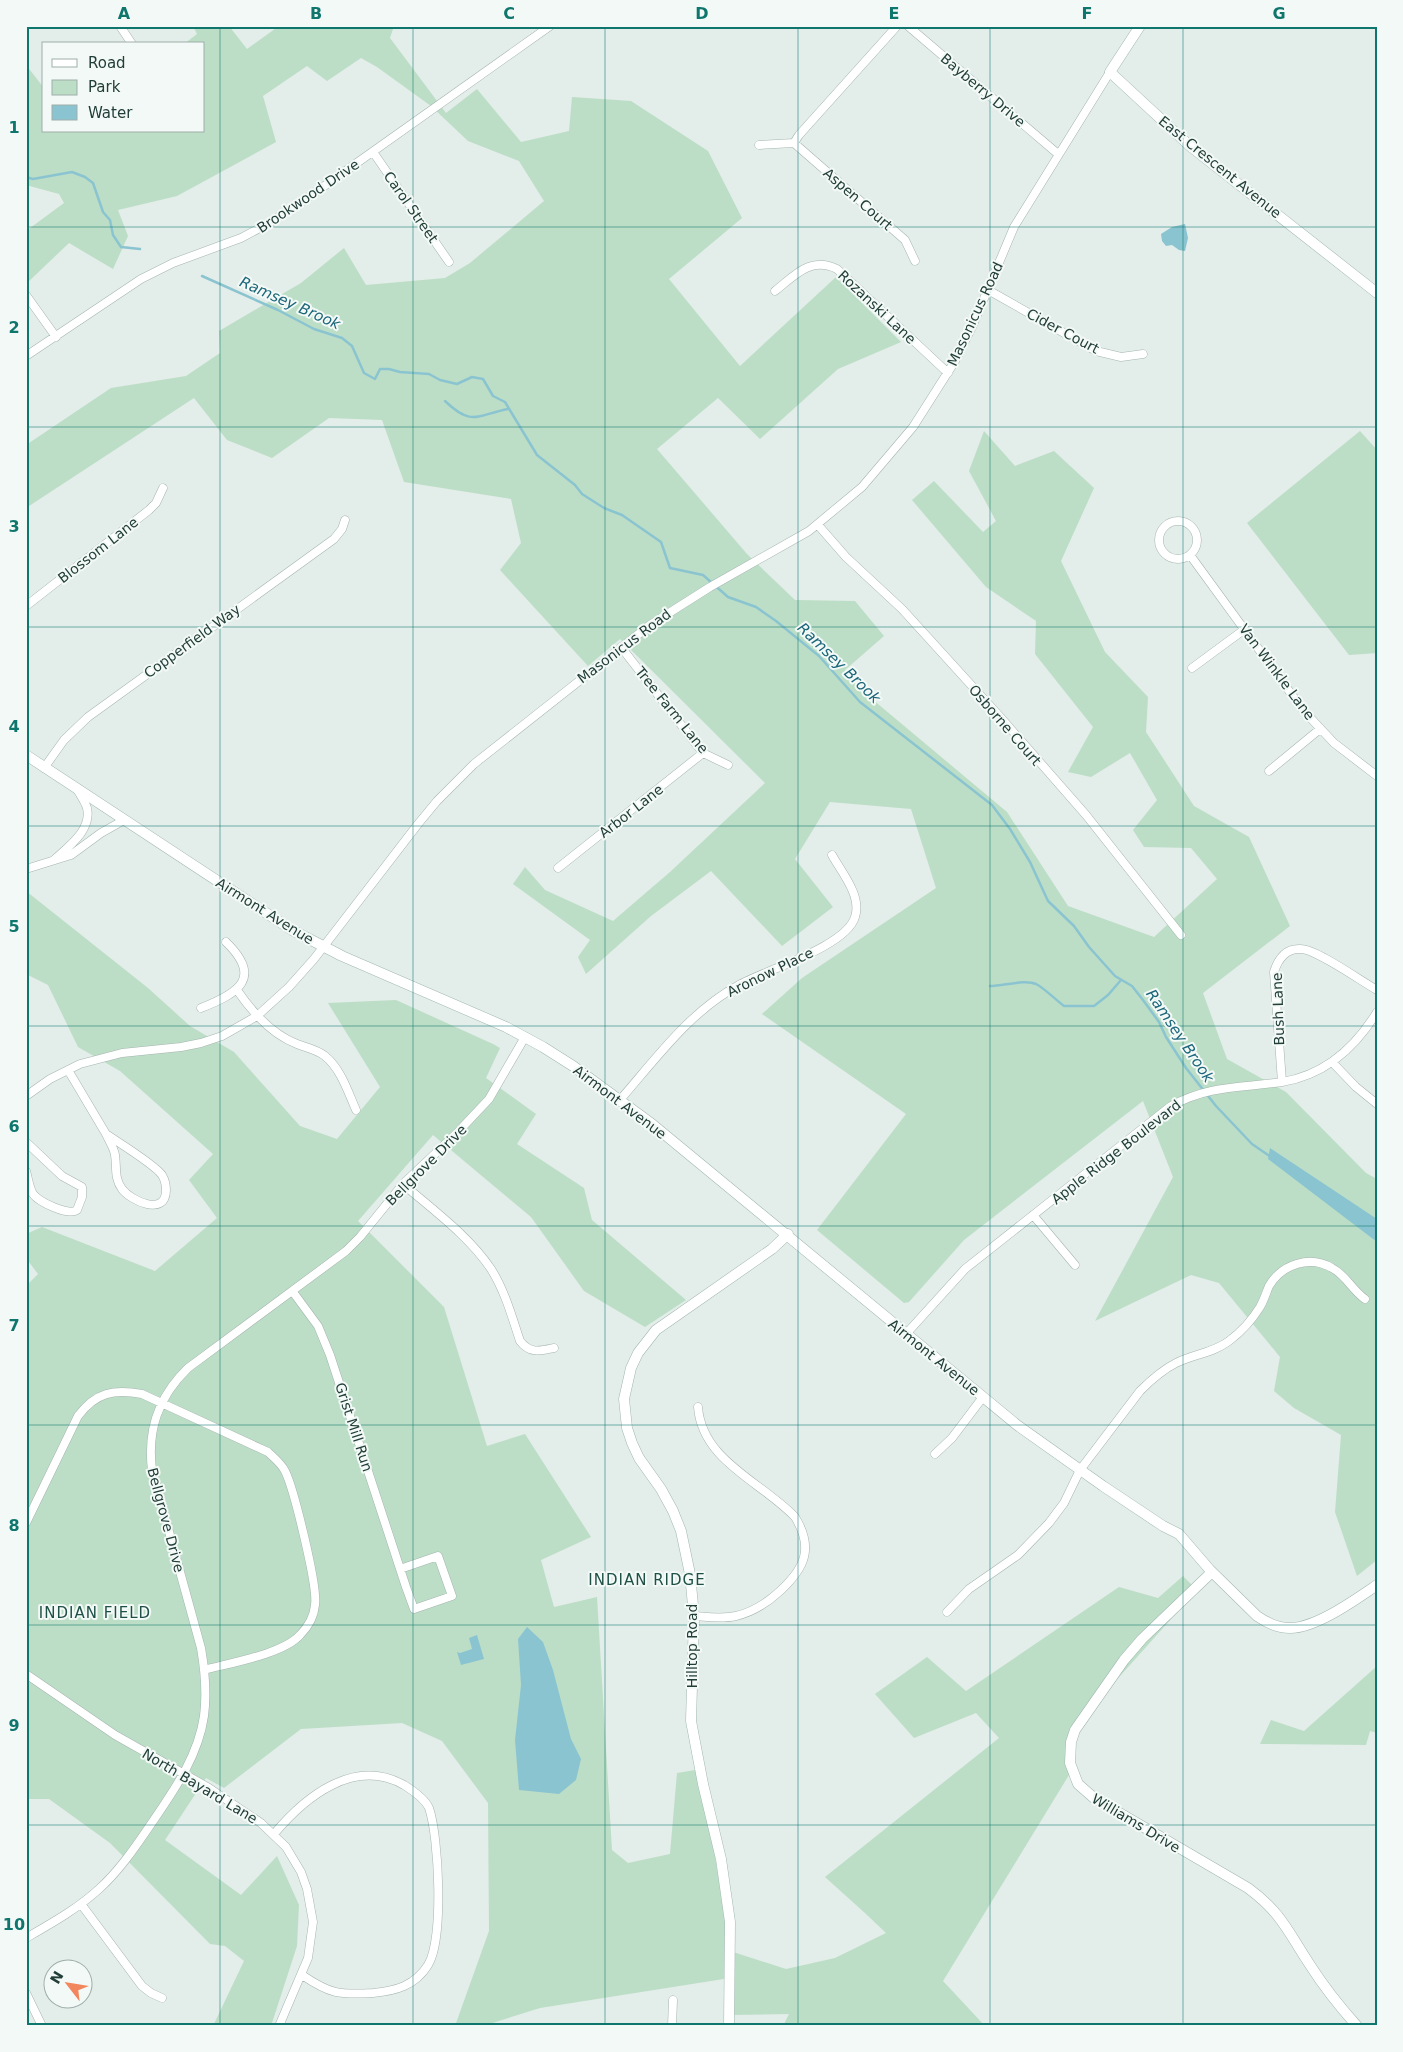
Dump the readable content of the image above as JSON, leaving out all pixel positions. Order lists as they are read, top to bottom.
{
  "streets": {
    "street": [
      "Bayberry Drive",
      "East Crescent Avenue",
      "Brookwood Drive",
      "Aspen Court",
      "Carol Street",
      "Rozanski Lane",
      "Masonicus Road",
      "Cider Court",
      "Blossom Lane",
      "Copperfield Way",
      "Van Winkle Lane",
      "Tree Farm Lane",
      "Osborne Court",
      "Arbor Lane",
      "Airmont Avenue",
      "Aronow Place",
      "Bush Lane",
      "Apple Ridge Boulevard",
      "Bellgrove Drive",
      "Grist Mill Run",
      "Hilltop Road",
      "North Bayard Lane",
      "Williams Drive"
    ]
  },
  "crossings": [
    ["Bayberry Drive", "Masonicus Road"],
    ["East Crescent Avenue", "Masonicus Road"],
    ["Brookwood Drive", "Carol Street"],
    ["Rozanski Lane", "Masonicus Road"],
    ["Masonicus Road", "Cider Court"],
    ["Masonicus Road", "Tree Farm Lane"],
    ["Masonicus Road", "Osborne Court"],
    ["Masonicus Road", "Airmont Avenue"],
    ["Copperfield Way", "Airmont Avenue"],
    ["Tree Farm Lane", "Arbor Lane"],
    ["Airmont Avenue", "Aronow Place"],
    ["Airmont Avenue", "Apple Ridge Boulevard"],
    ["Airmont Avenue", "Bellgrove Drive"],
    ["Airmont Avenue", "Hilltop Road"],
    ["Airmont Avenue", "Williams Drive"],
    ["Bush Lane", "Apple Ridge Boulevard"],
    ["Bellgrove Drive", "Grist Mill Run"],
    ["Bellgrove Drive", "North Bayard Lane"]
  ],
  "districts": ["INDIAN RIDGE", "INDIAN FIELD"],
  "water": ["Ramsey Brook"],
  "legend": ["Road", "Park", "Water"],
  "north": "top left",
  "grid": {
    "columns": [
      "A",
      "B",
      "C",
      "D",
      "E",
      "F",
      "G"
    ],
    "rows": [
      "1",
      "2",
      "3",
      "4",
      "5",
      "6",
      "7",
      "8",
      "9",
      "10"
    ]
  }
}
